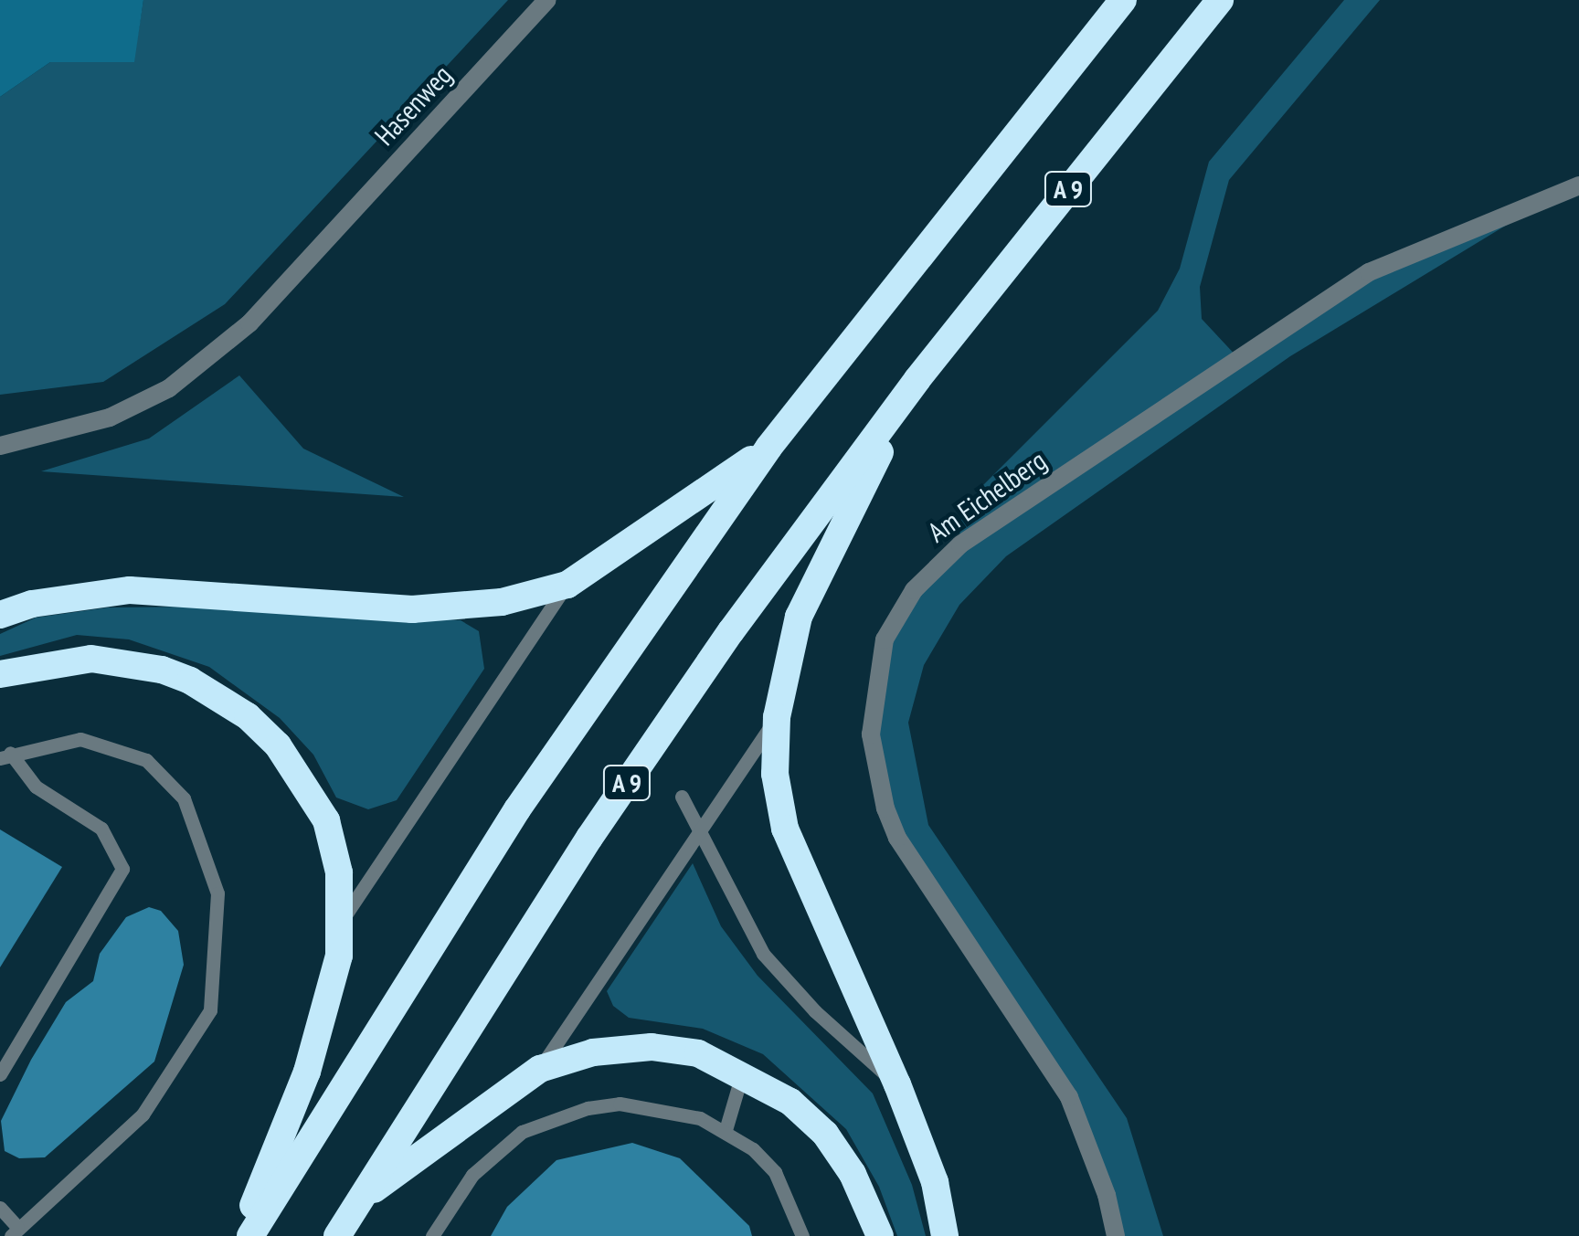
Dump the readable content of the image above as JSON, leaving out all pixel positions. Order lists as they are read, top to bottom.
{
  "streets": {
    "highway": ["A 9"],
    "street": ["Hasenweg", "Am Eichelberg"]
  }
}
